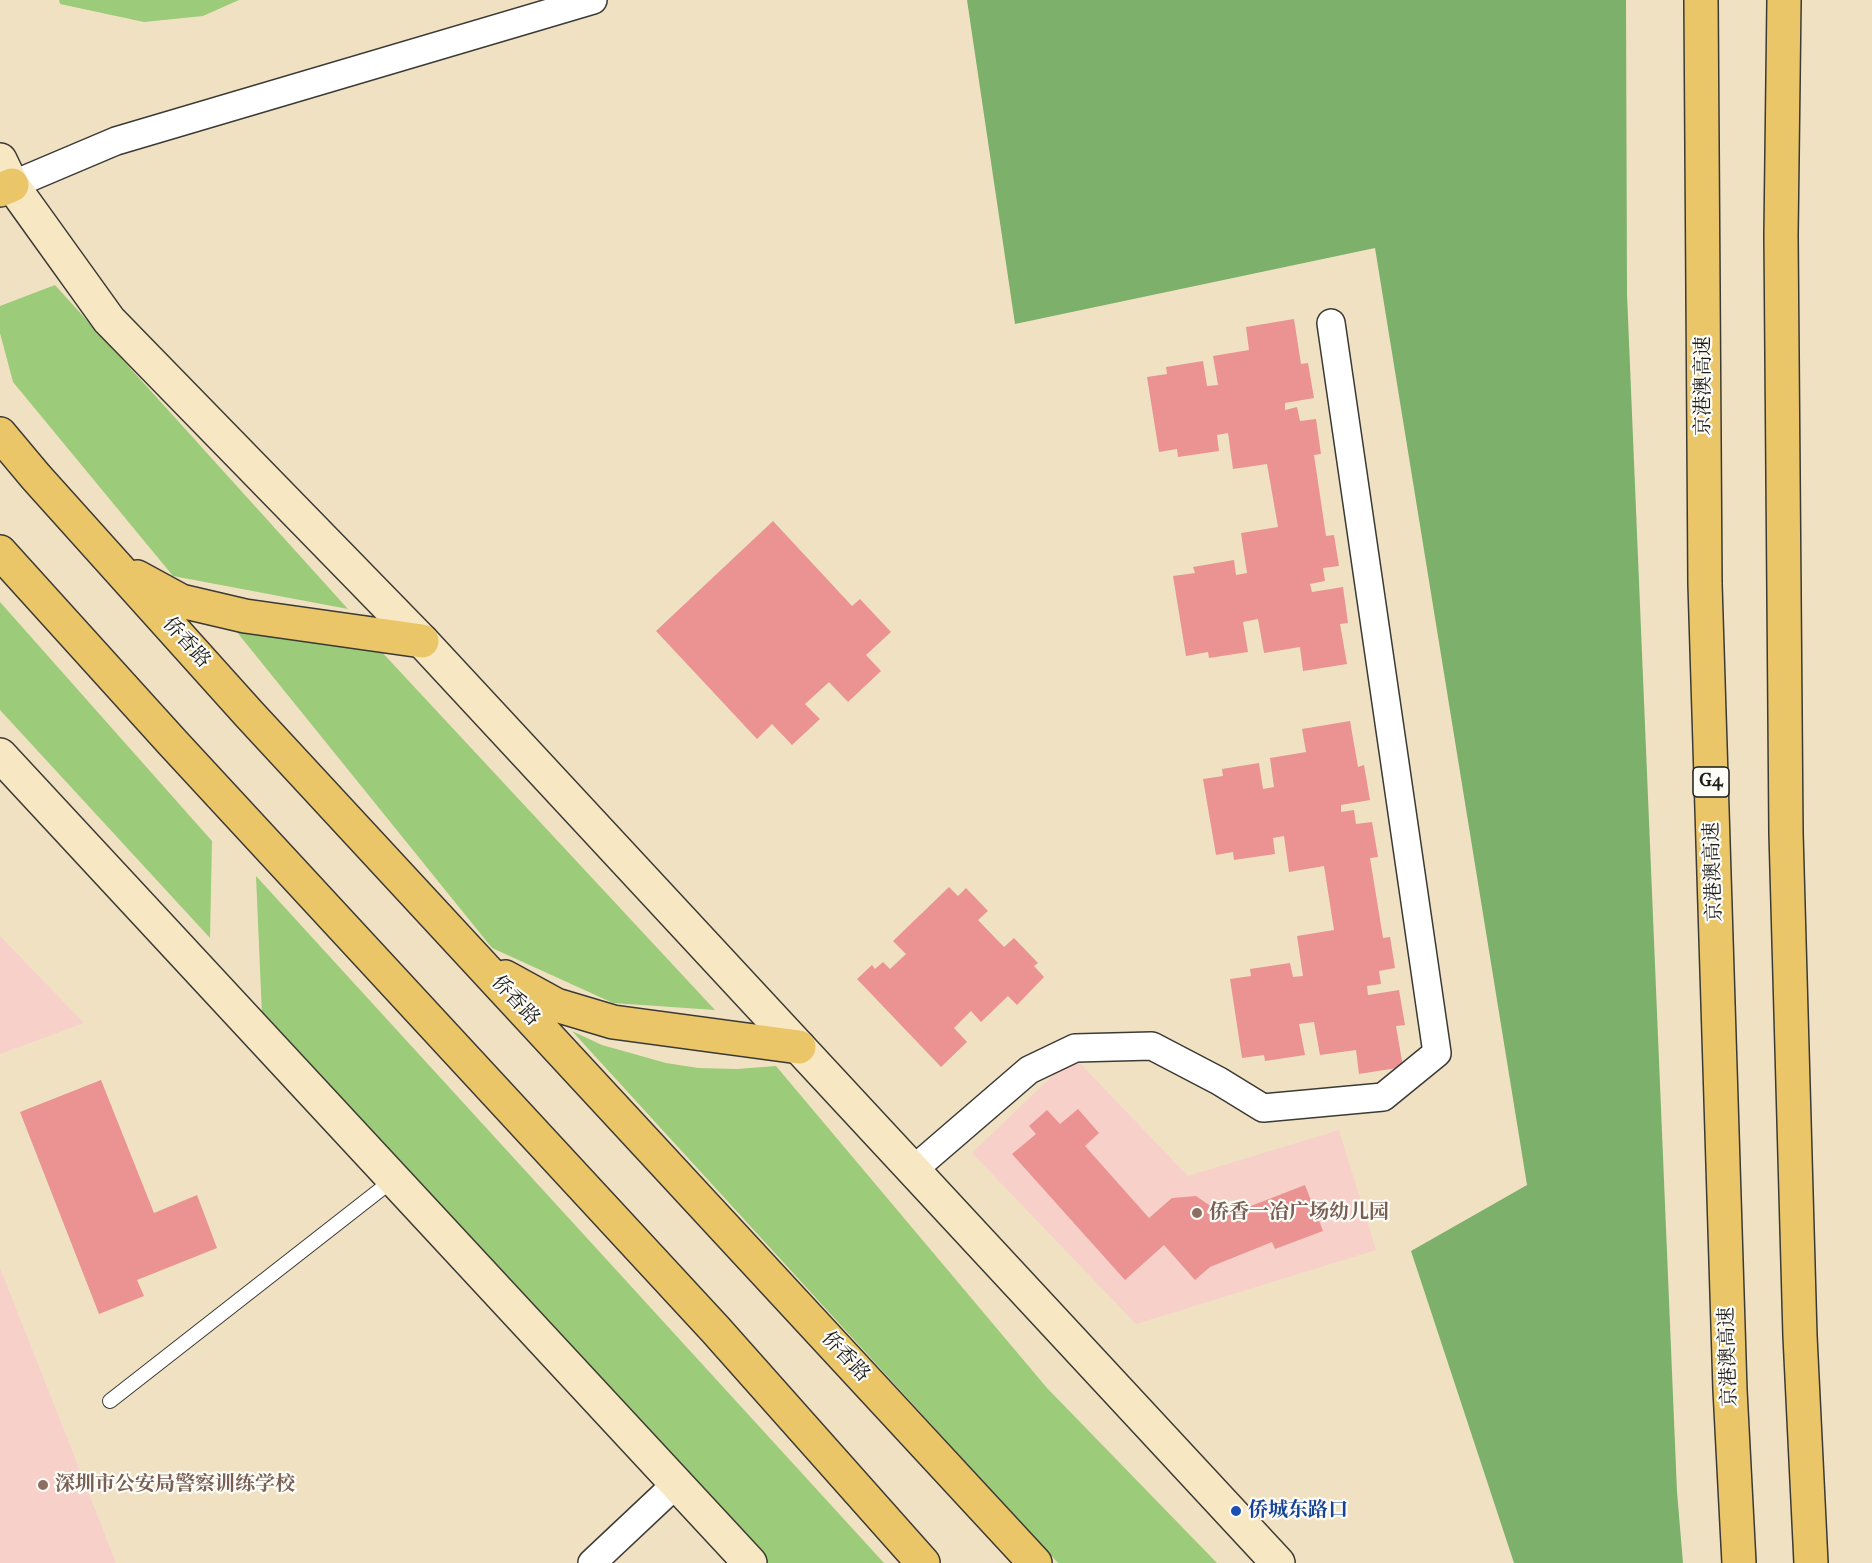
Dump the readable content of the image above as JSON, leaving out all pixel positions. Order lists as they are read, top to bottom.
{
  "streets": {
    "main road": ["京港澳高速", "侨香路", "G4"]
  },
  "places": ["侨香一冶广场幼儿园", "深圳市公安局警察训练学校", "侨城东路口"]
}
